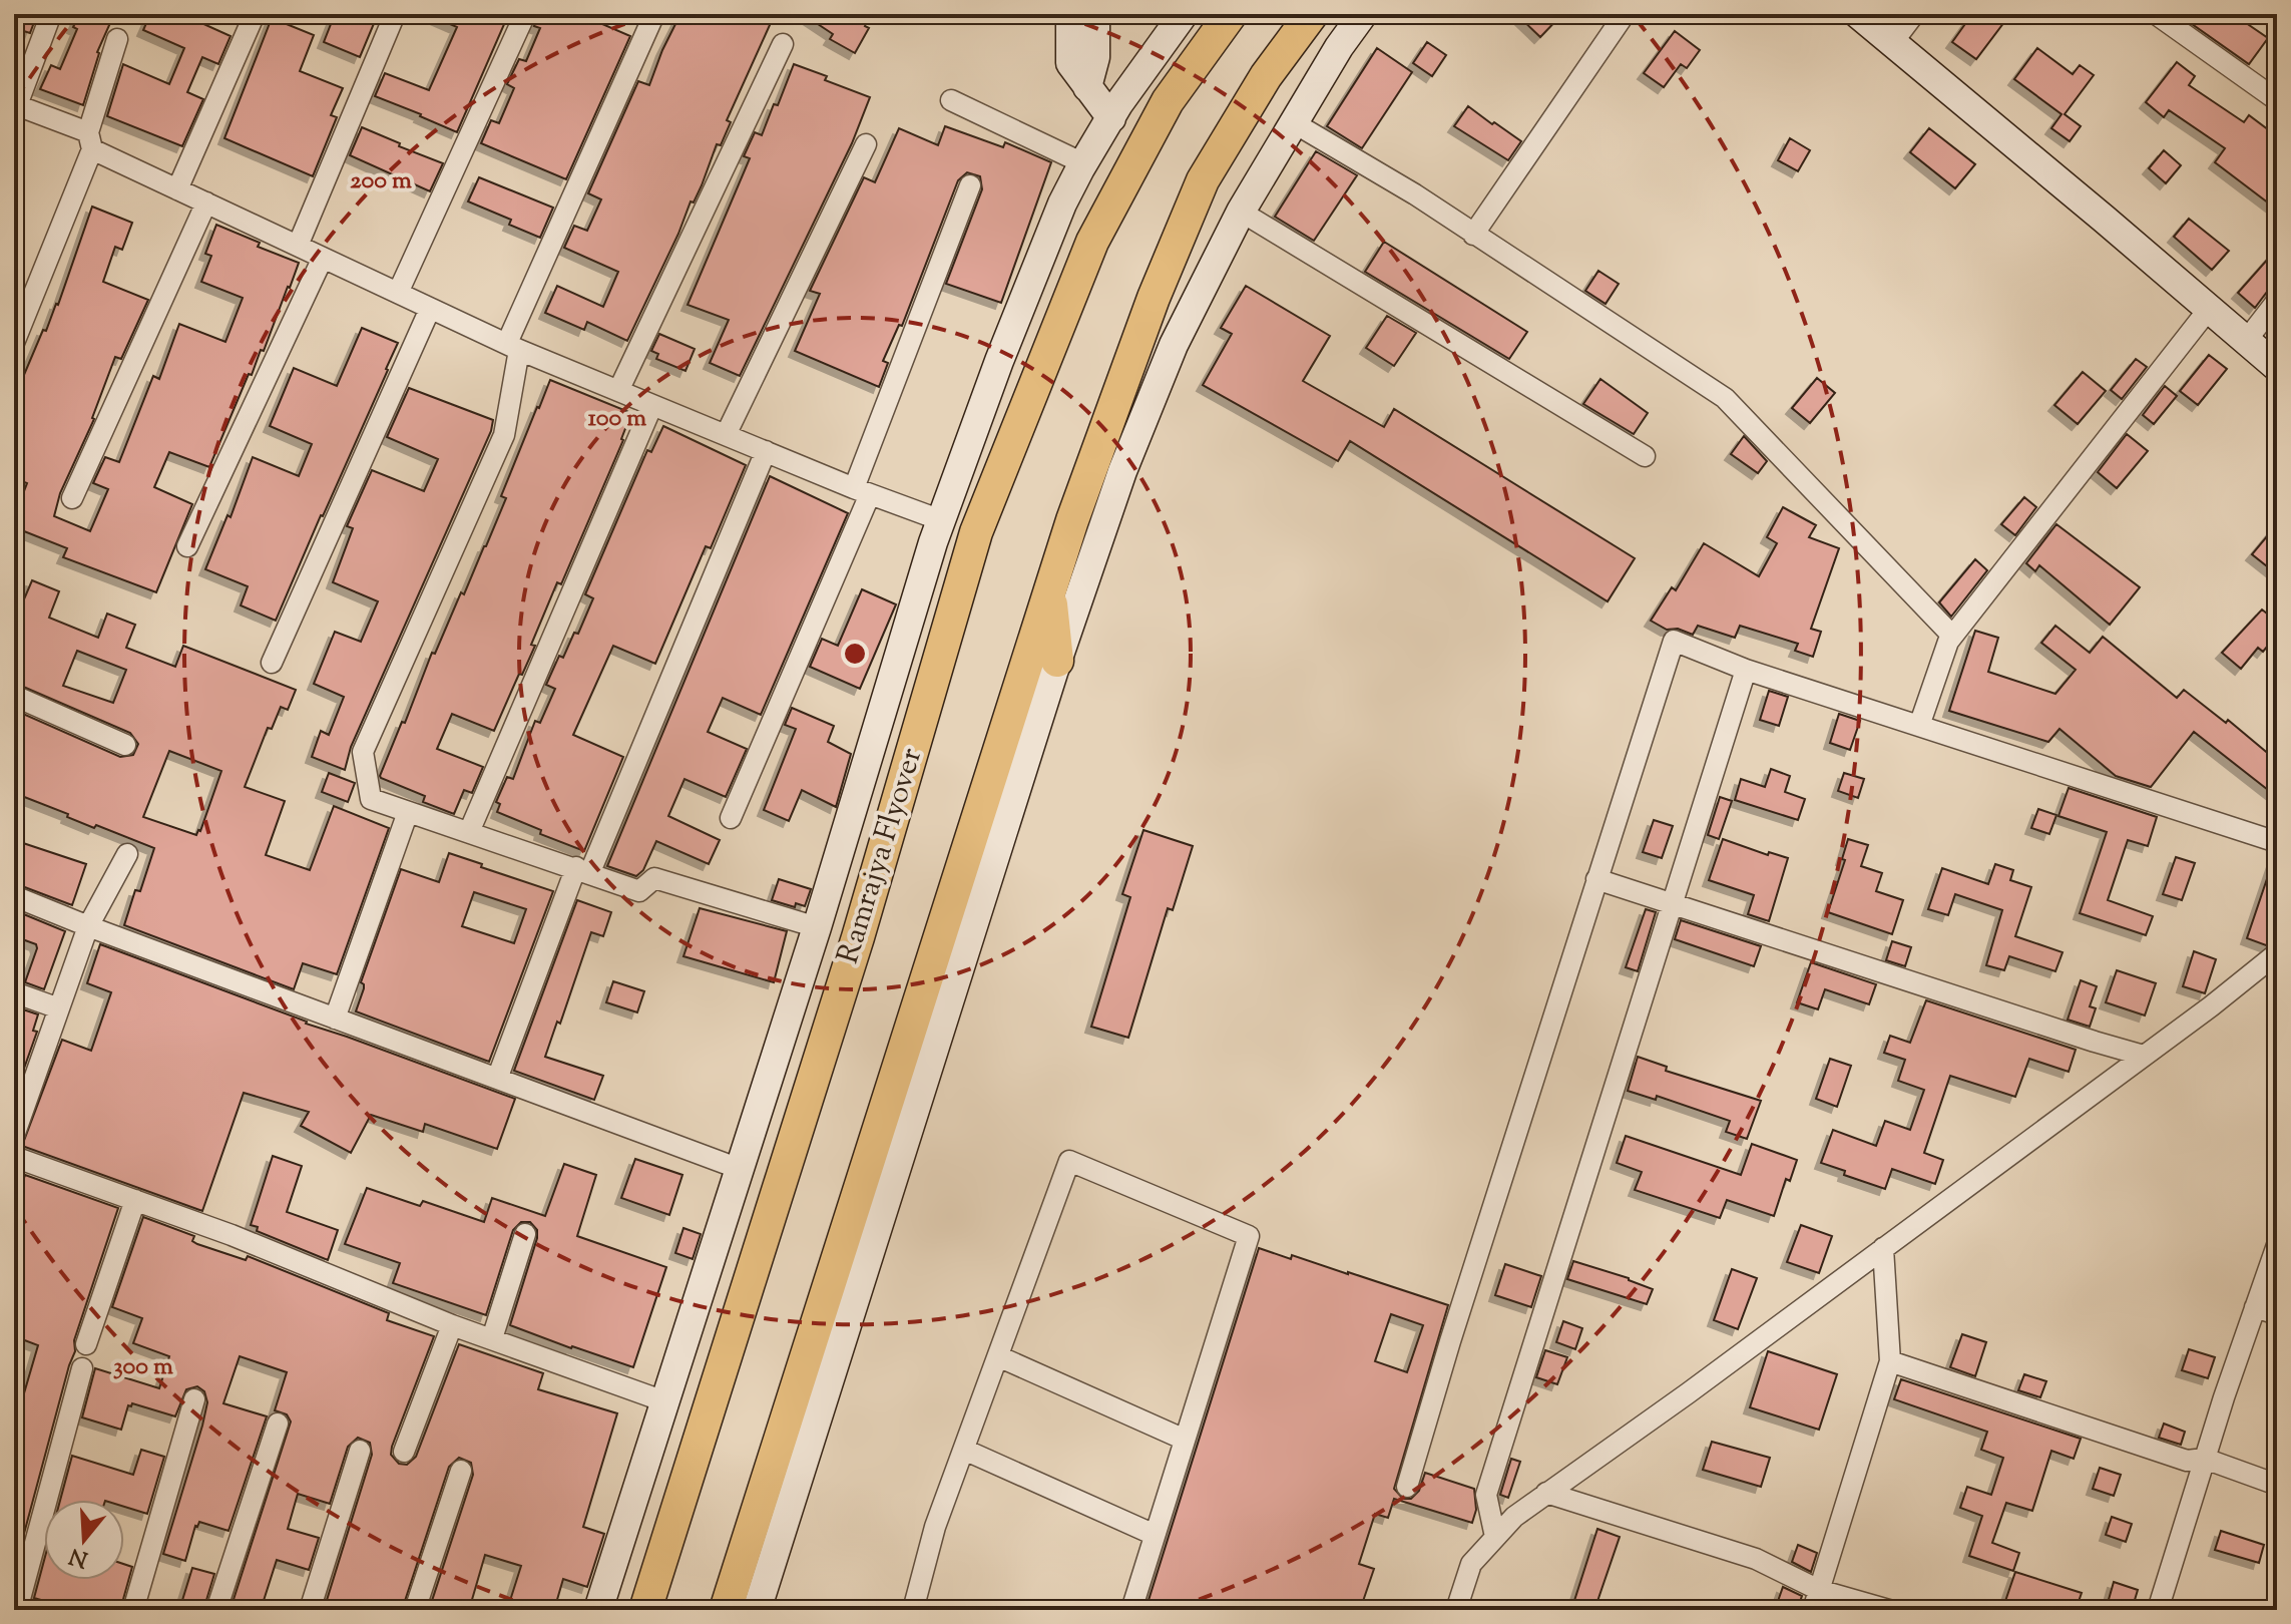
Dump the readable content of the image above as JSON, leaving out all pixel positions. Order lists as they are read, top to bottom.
{
  "streets": {
    "main road": ["Ramrajya Flyover"]
  },
  "north": "bottom",
  "rings": ["200 m", "100 m", "300 m"]
}
